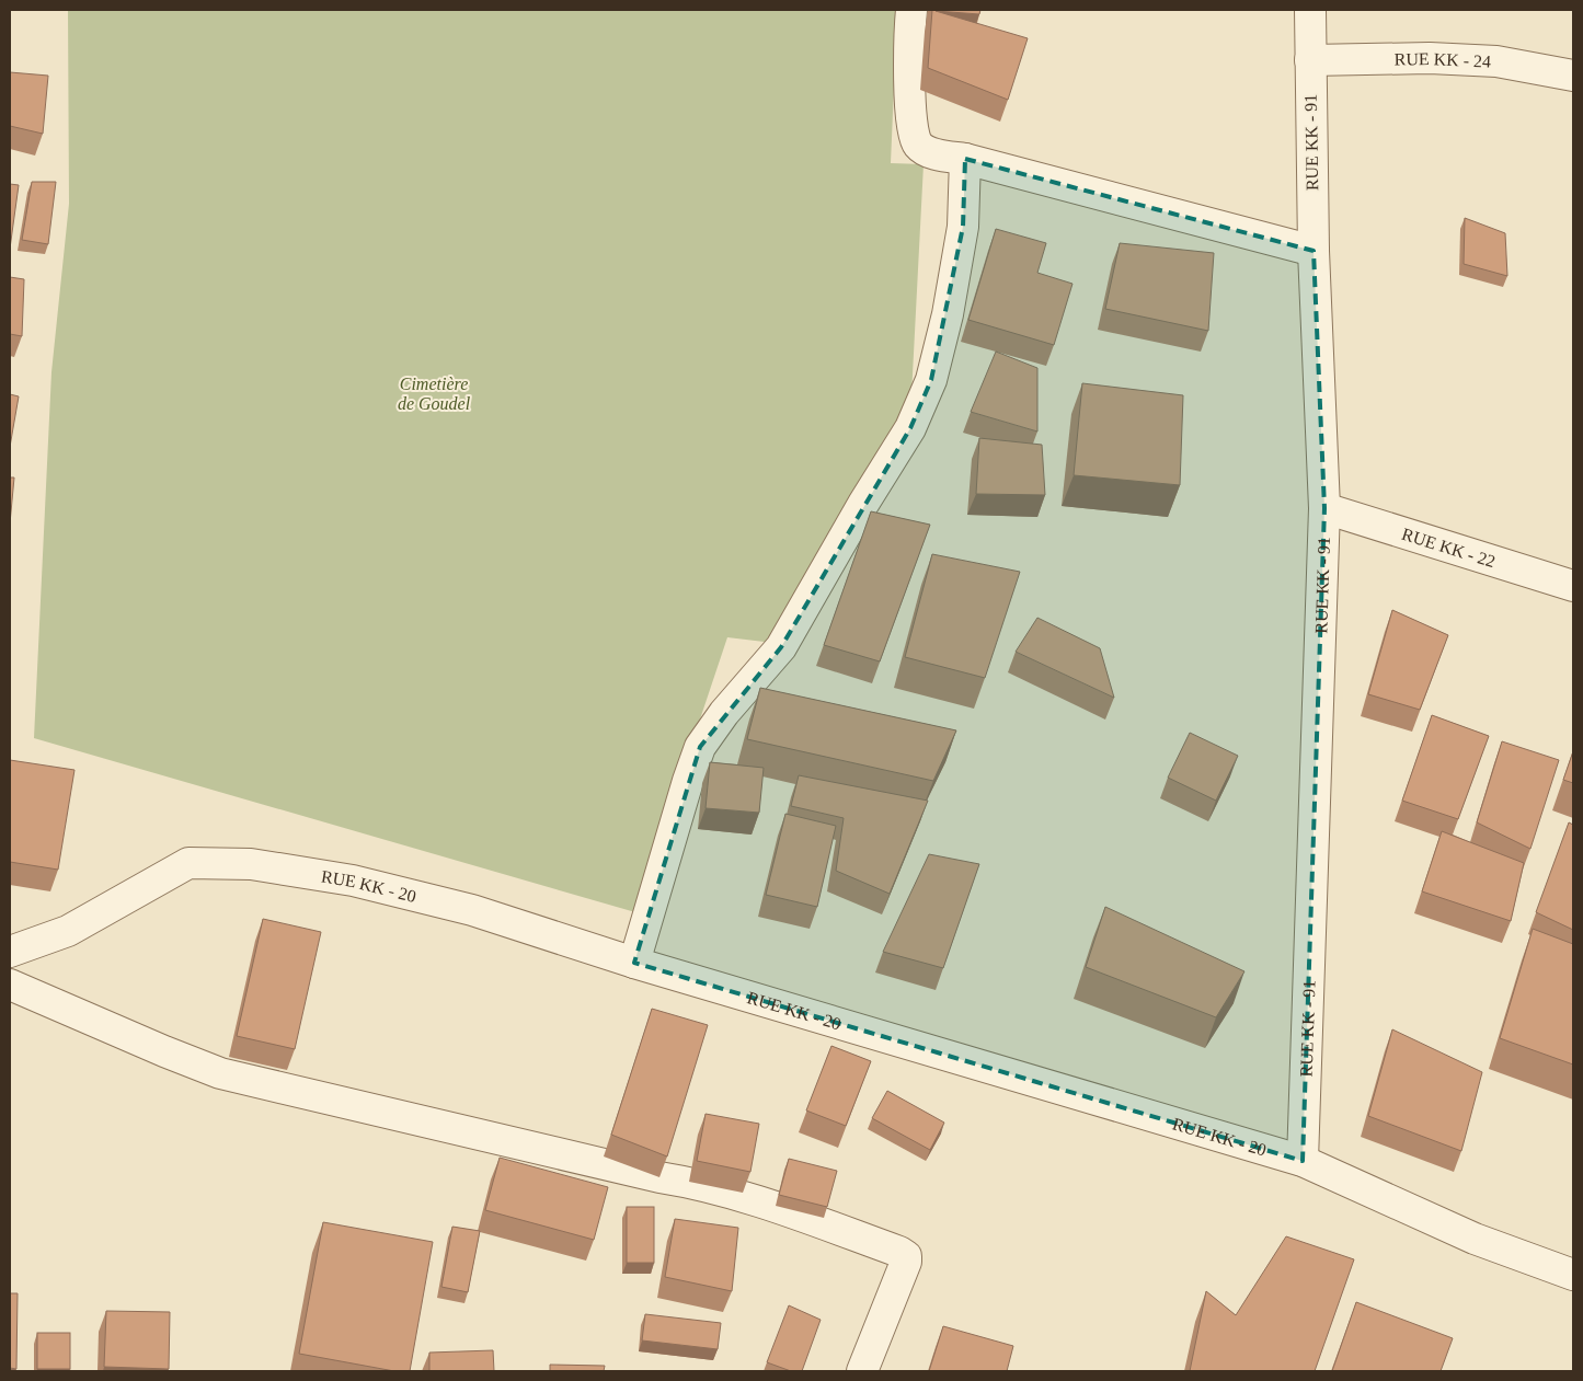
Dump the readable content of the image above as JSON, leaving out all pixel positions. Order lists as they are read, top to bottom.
{
  "streets": {
    "street": [
      "RUE KK - 24",
      "RUE KK - 91",
      "RUE KK - 22",
      "RUE KK - 20"
    ]
  },
  "crossings": [
    ["RUE KK - 24", "RUE KK - 91"],
    ["RUE KK - 91", "RUE KK - 22"],
    ["RUE KK - 91", "RUE KK - 20"]
  ],
  "parks": ["Cimetière de Goudel"]
}
